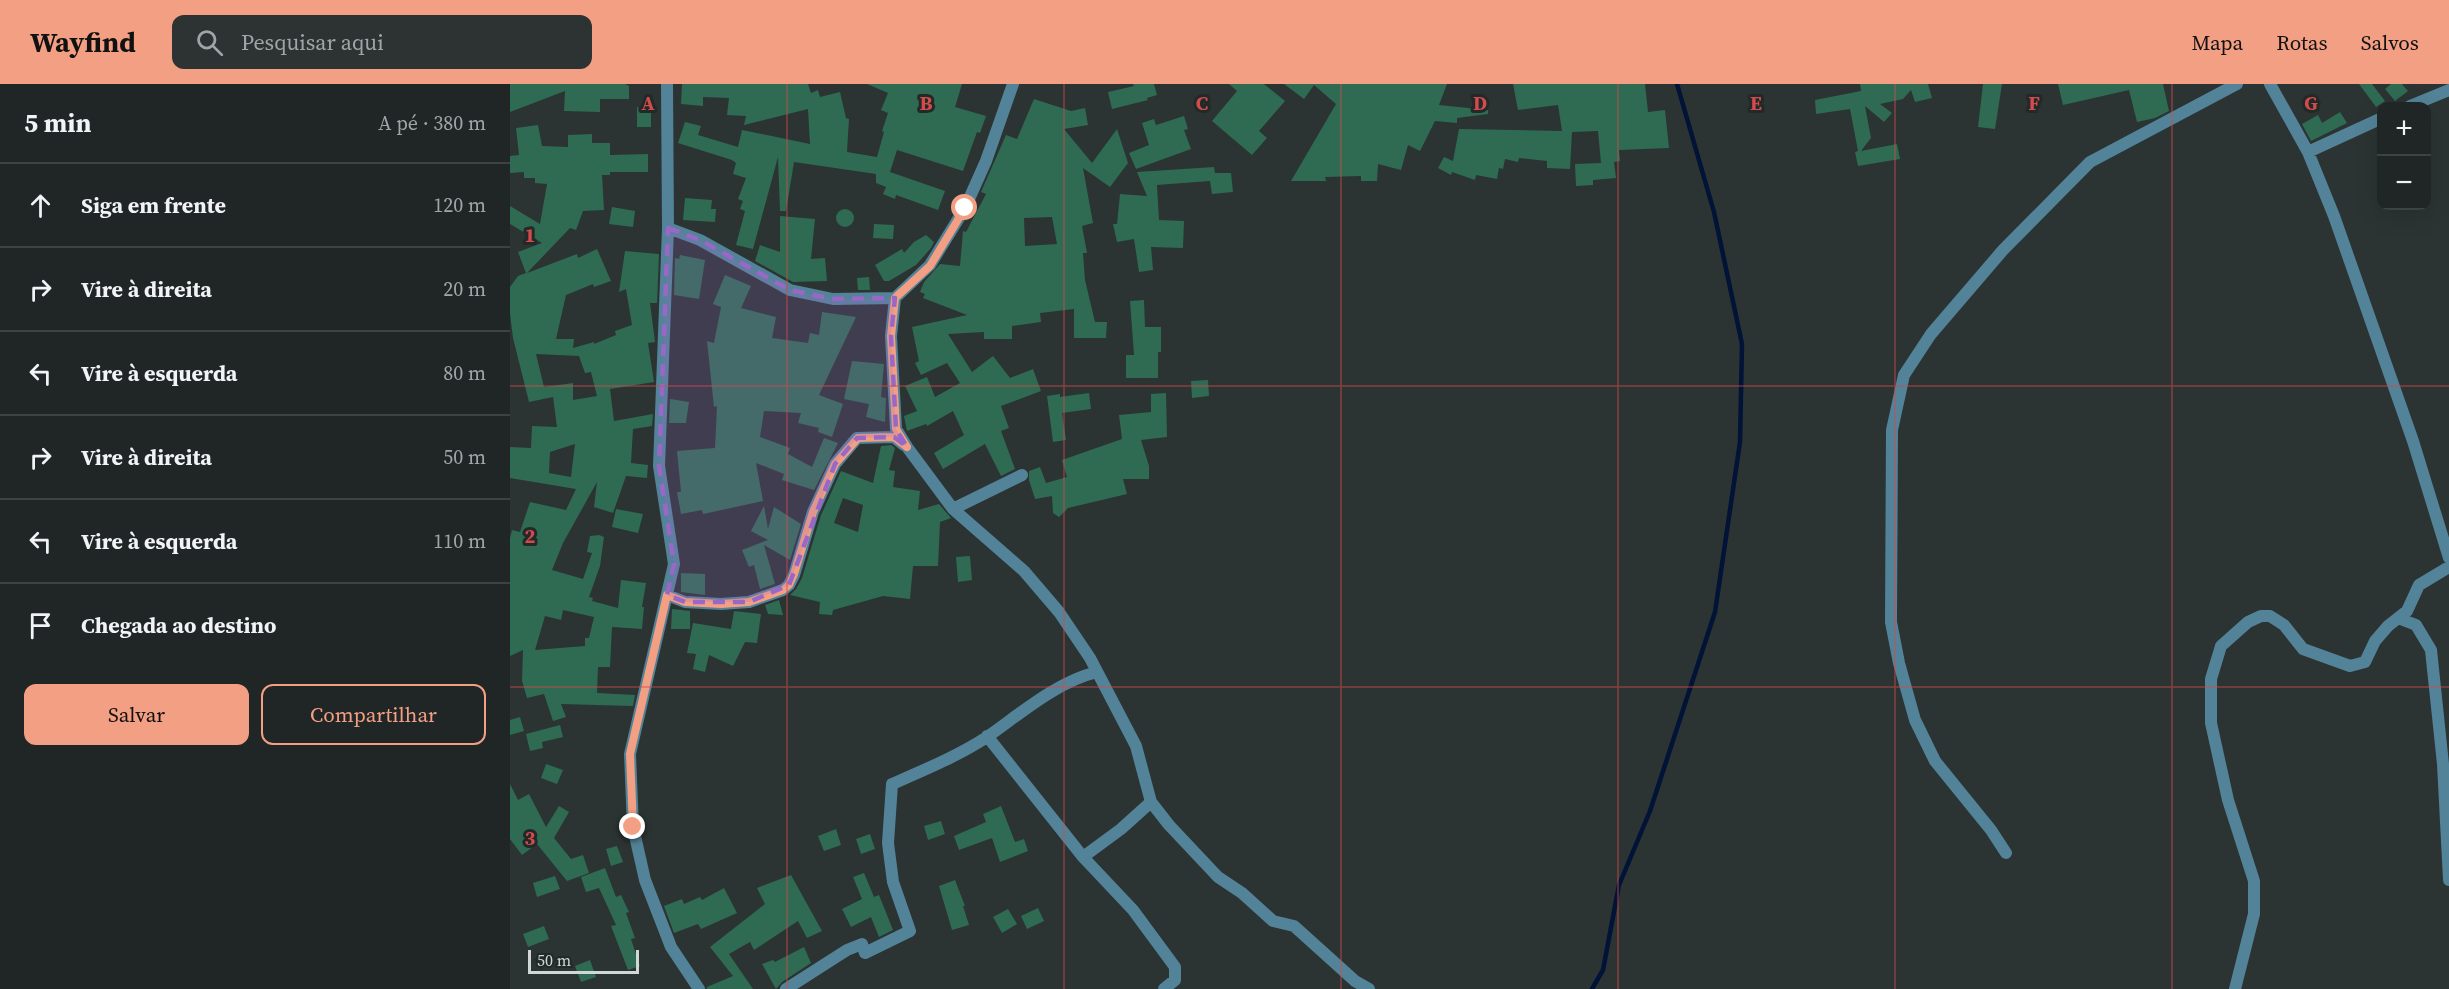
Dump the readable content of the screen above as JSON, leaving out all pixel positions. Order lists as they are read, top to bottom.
{
  "scale_bar": "50 m",
  "page": {
    "header": "Wayfind",
    "search": "Pesquisar aqui",
    "nav": ["Mapa", "Rotas", "Salvos"],
    "heading": ["5 min", "A pé · 380 m"],
    "map_buttons": ["+", "−"],
    "list": [
      ["Siga em frente", "120 m"],
      ["Vire à direita", "20 m"],
      ["Vire à esquerda", "80 m"],
      ["Vire à direita", "50 m"],
      ["Vire à esquerda", "110 m"],
      "Chegada ao destino"
    ],
    "buttons": ["Salvar", "Compartilhar"],
    "scale": "50 m"
  },
  "grid": {
    "columns": [
      "A",
      "B",
      "C",
      "D",
      "E",
      "F",
      "G"
    ],
    "rows": ["1", "2", "3"]
  }
}
